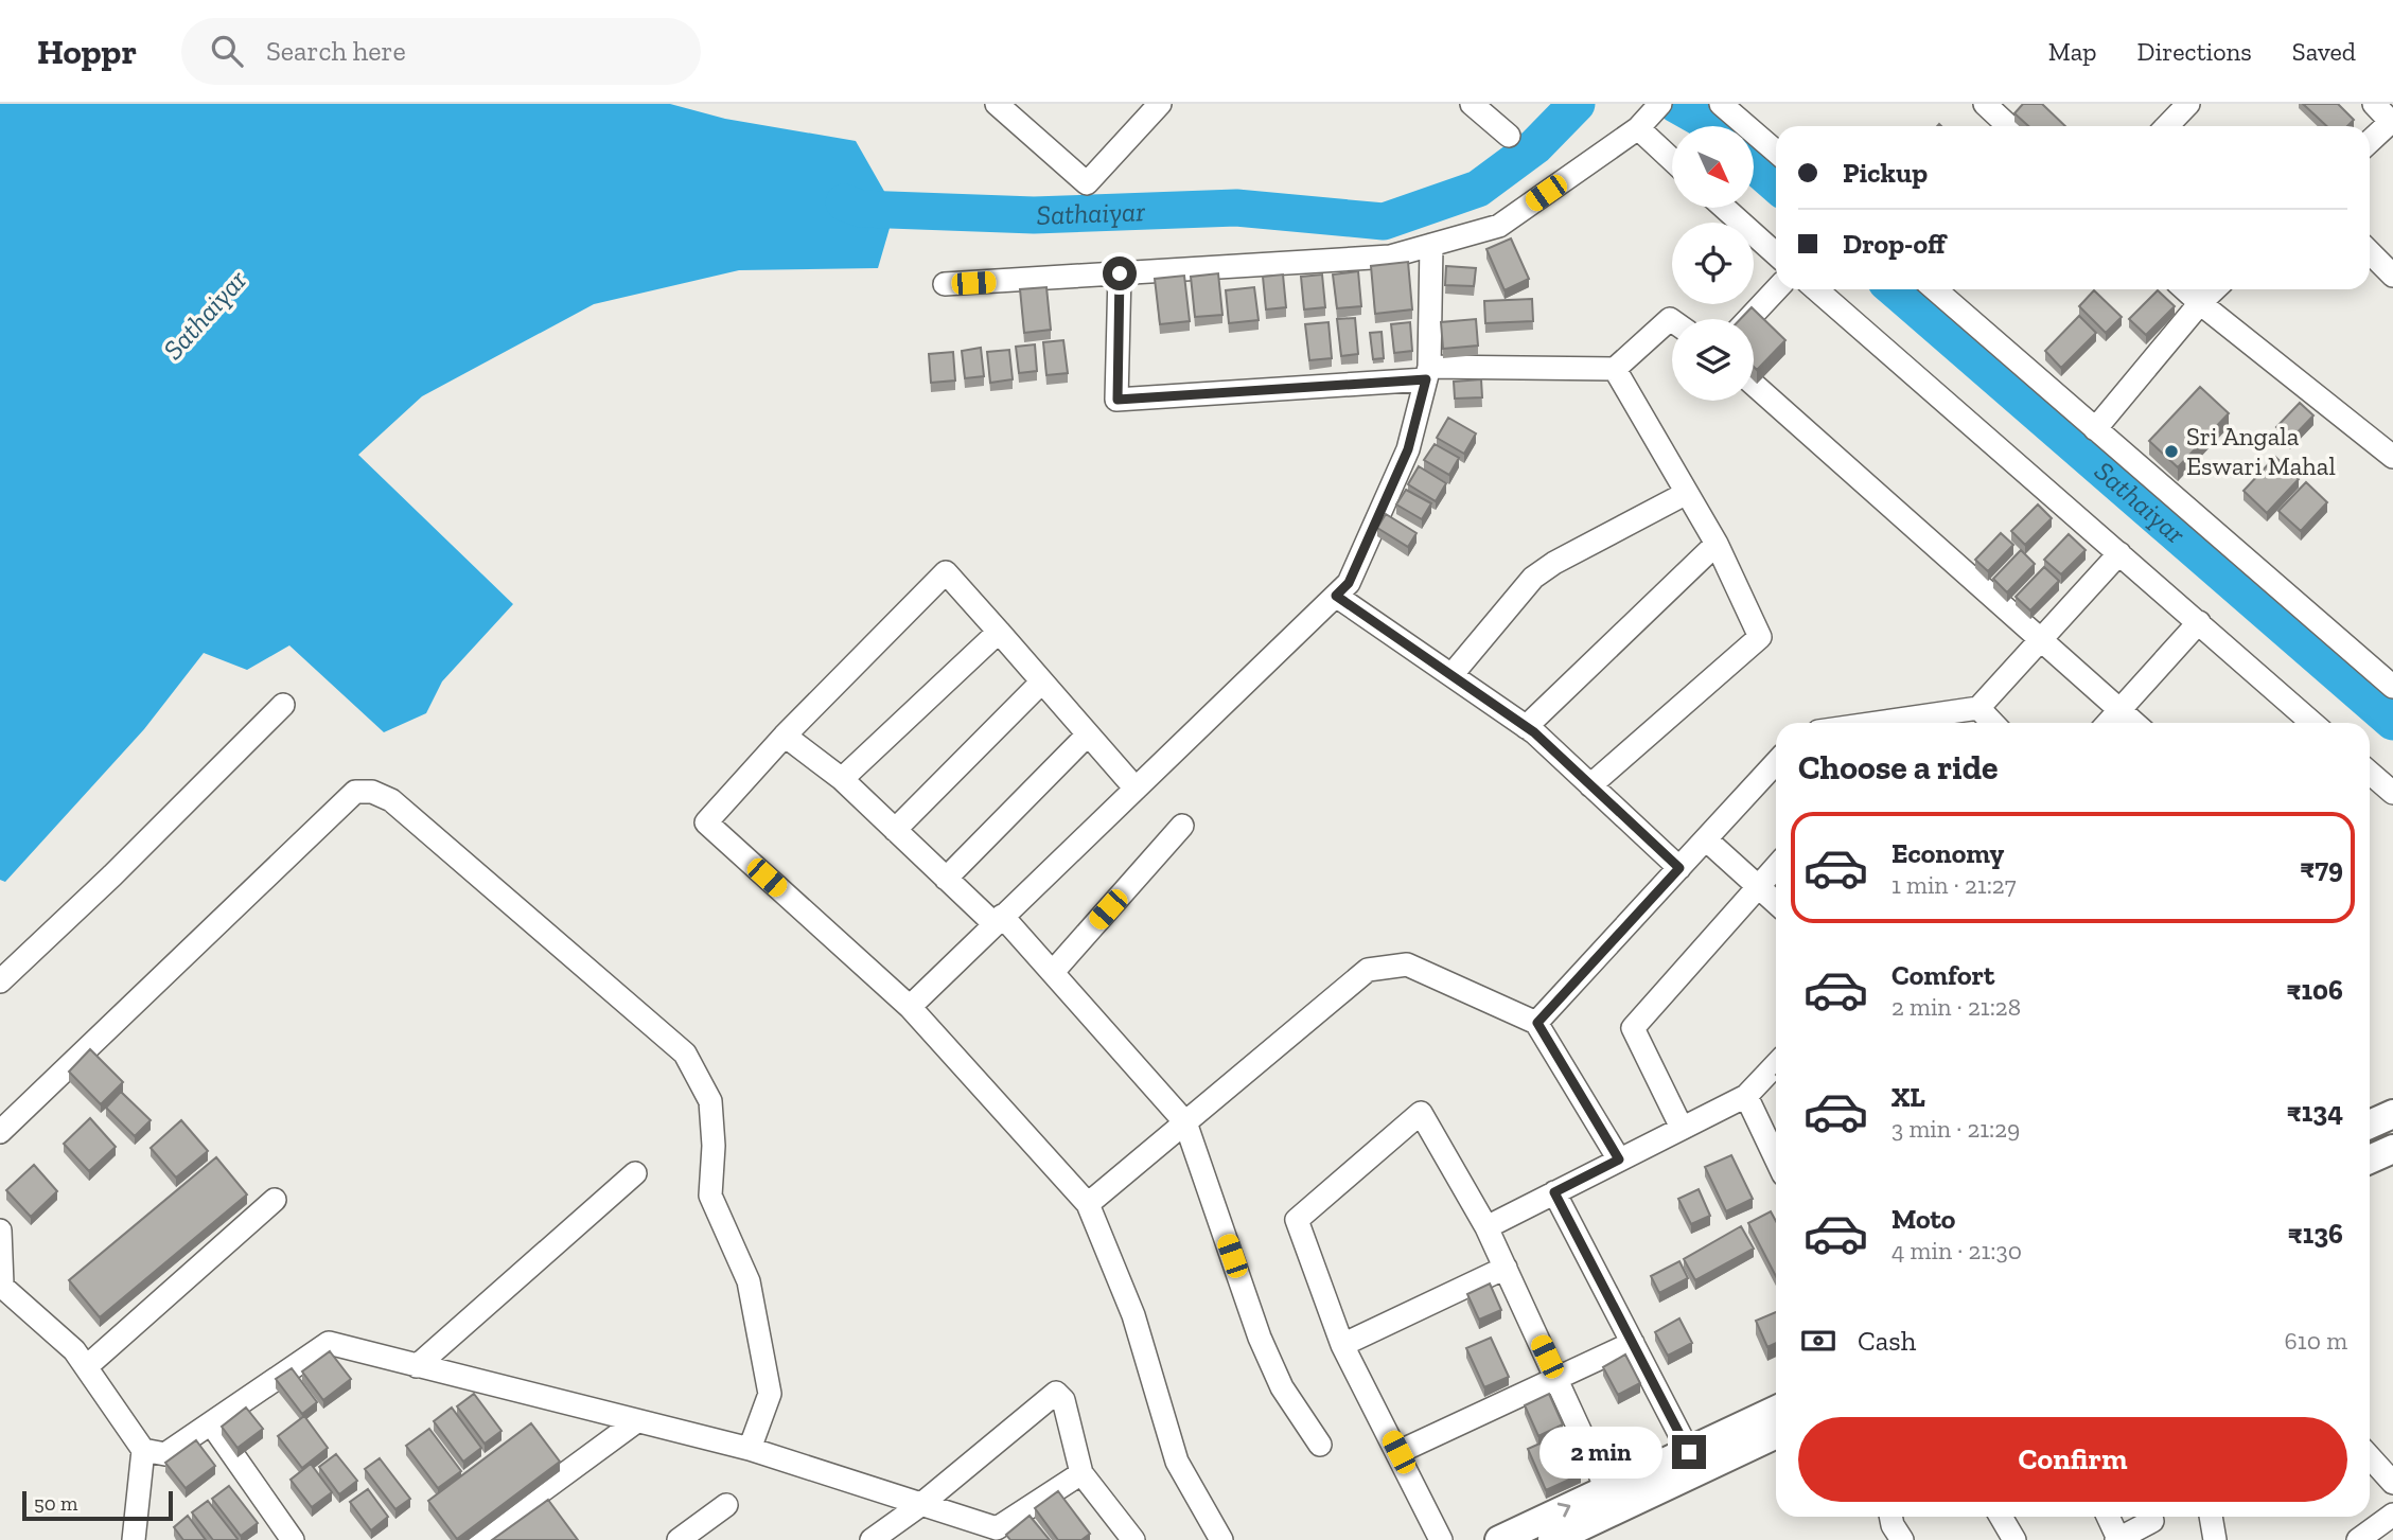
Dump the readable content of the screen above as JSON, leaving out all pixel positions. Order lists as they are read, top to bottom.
{
  "water": ["Sathaiyar"],
  "places": ["Sri Angala Eswari Mahal"],
  "scale_bar": "50 m",
  "north": "bottom right",
  "page": {
    "header": "Hoppr",
    "search": "Search here",
    "nav": ["Map", "Directions", "Saved"],
    "banner": ["Pickup", "Drop-off"],
    "heading": "Choose a ride",
    "list": [
      {
        "name": "Economy",
        "note": "1 min · 21:27",
        "value": "₹79"
      },
      {
        "name": "Comfort",
        "note": "2 min · 21:28",
        "value": "₹106"
      },
      {
        "name": "XL",
        "note": "3 min · 21:29",
        "value": "₹134"
      },
      {
        "name": "Moto",
        "note": "4 min · 21:30",
        "value": "₹136"
      }
    ],
    "pay": ["Cash", "610 m"],
    "buttons": "Confirm",
    "bubble": "2 min",
    "scale": "50 m"
  }
}
